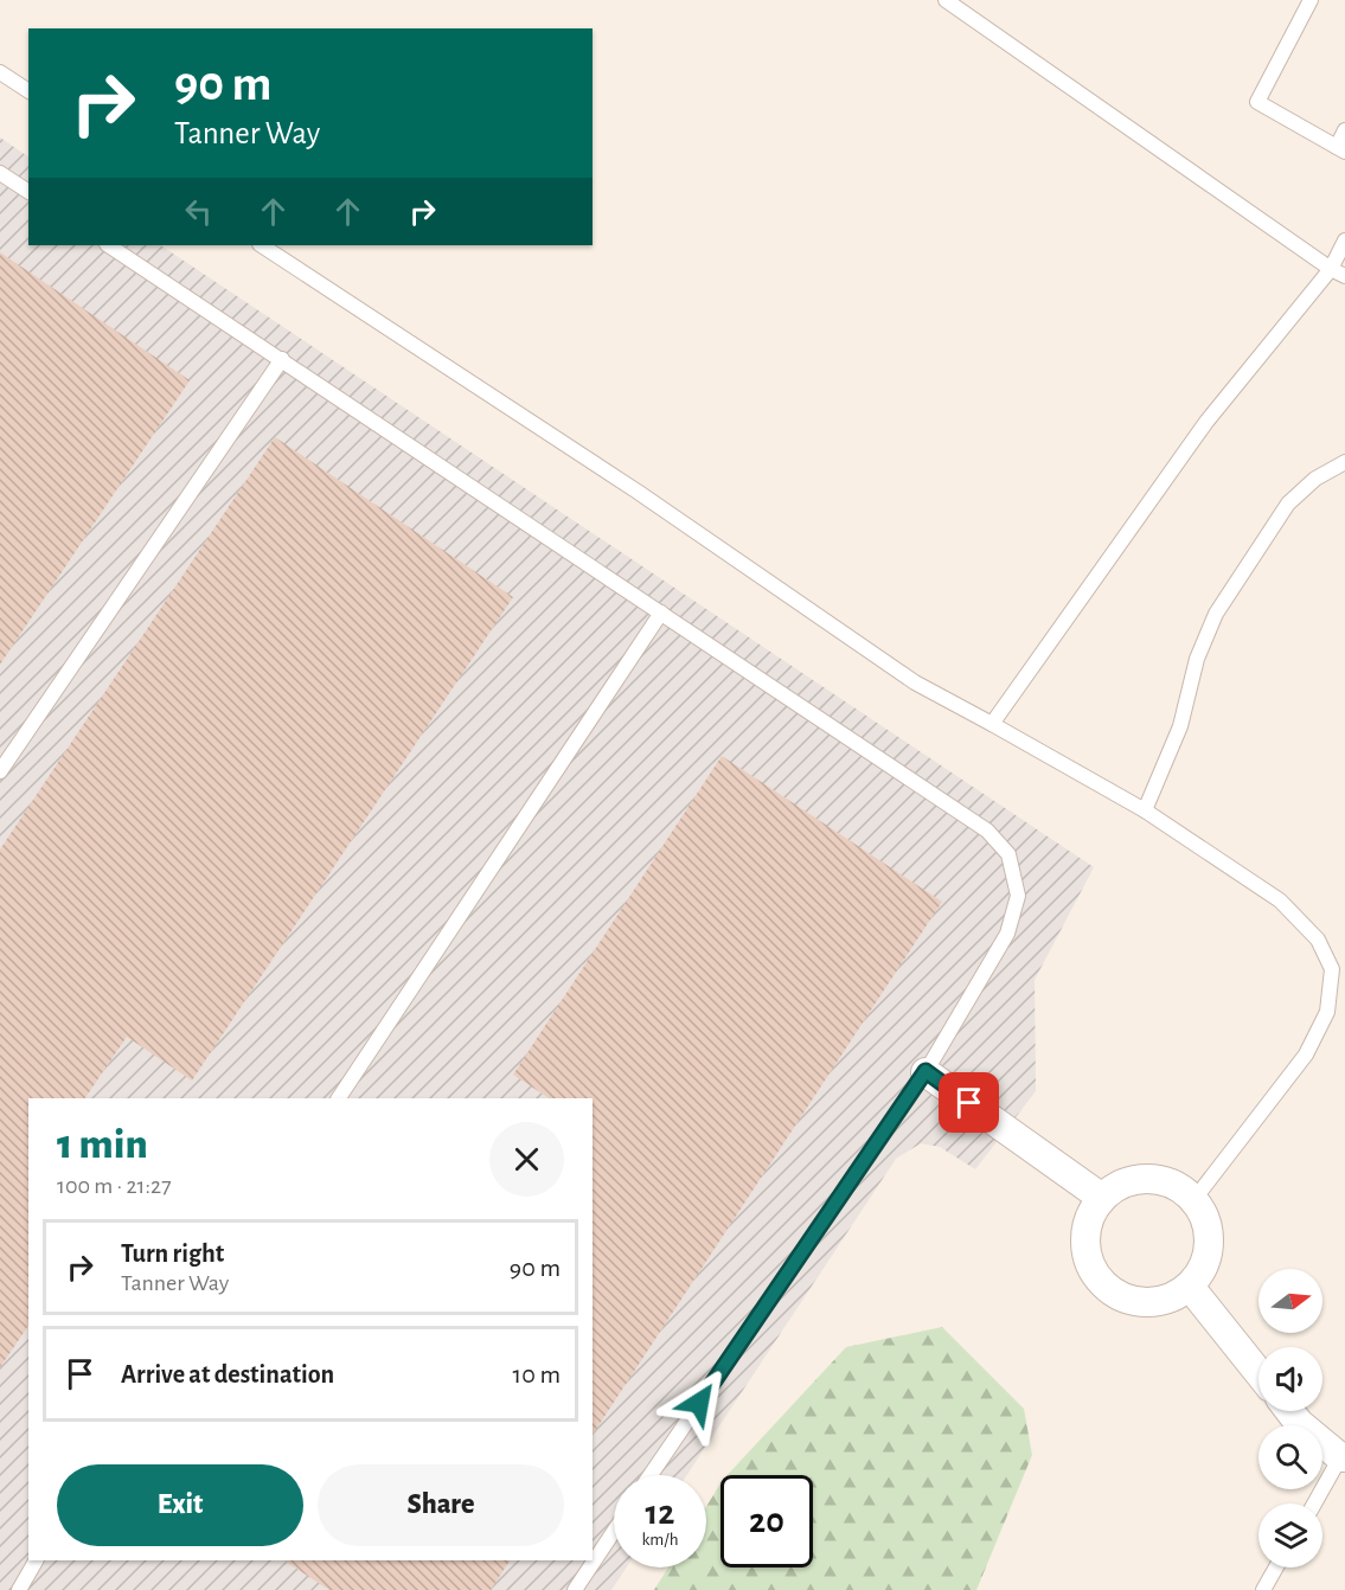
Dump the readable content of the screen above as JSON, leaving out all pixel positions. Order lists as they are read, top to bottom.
{
  "north": "right",
  "page": {
    "turn": ["90 m", "Tanner Way"],
    "heading": ["1 min", "100 m · 21:27"],
    "list": [
      {
        "name": "Turn right",
        "note": "Tanner Way",
        "value": "90 m"
      },
      {
        "name": "Arrive at destination",
        "value": "10 m"
      }
    ],
    "buttons": ["Exit", "Share"],
    "speed": "12 km/h",
    "limit": "20"
  }
}
